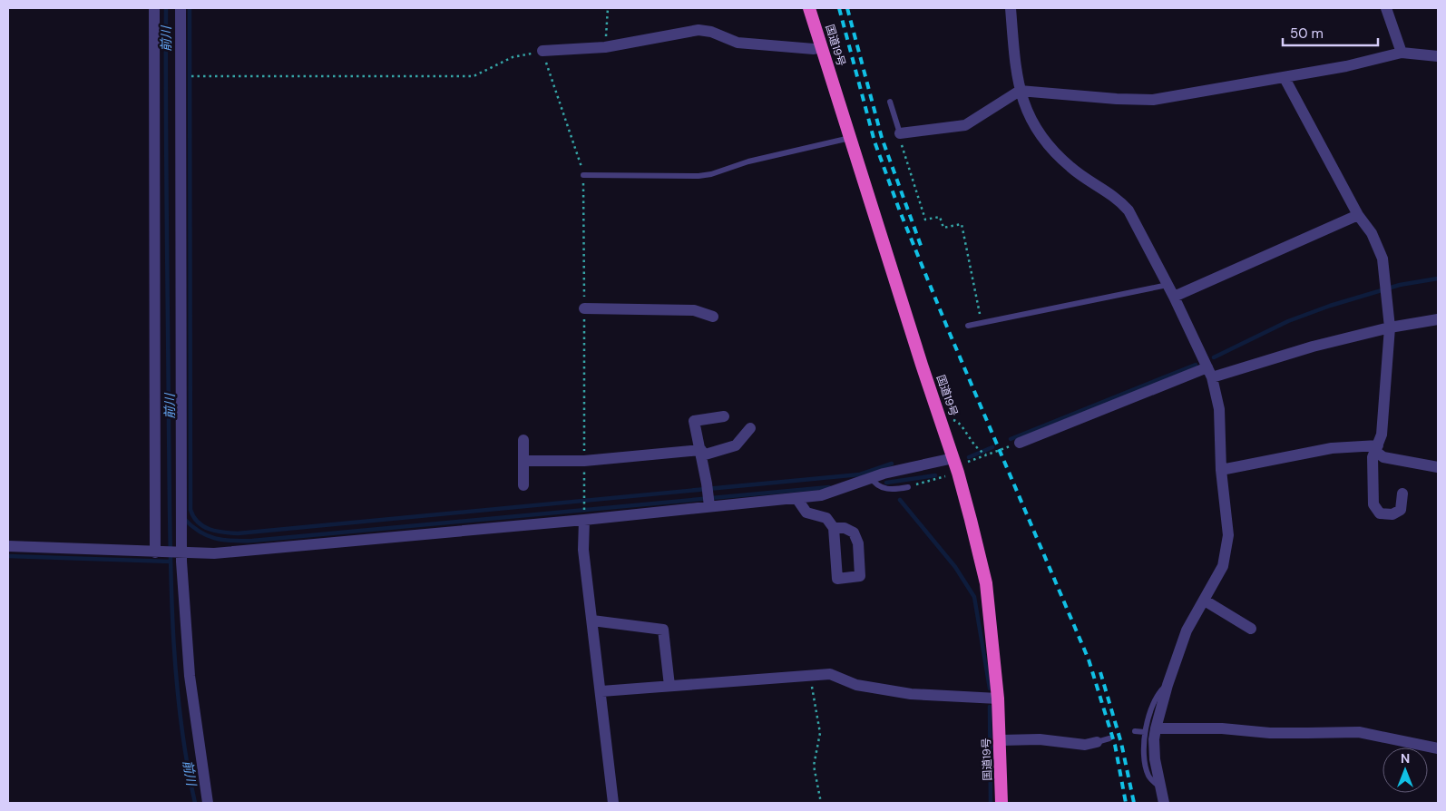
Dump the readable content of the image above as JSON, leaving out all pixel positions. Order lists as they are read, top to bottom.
{
  "streets": {
    "highway": ["国道19号"]
  },
  "water": ["前川"],
  "scale_bar": "50 m",
  "north": "top"
}
